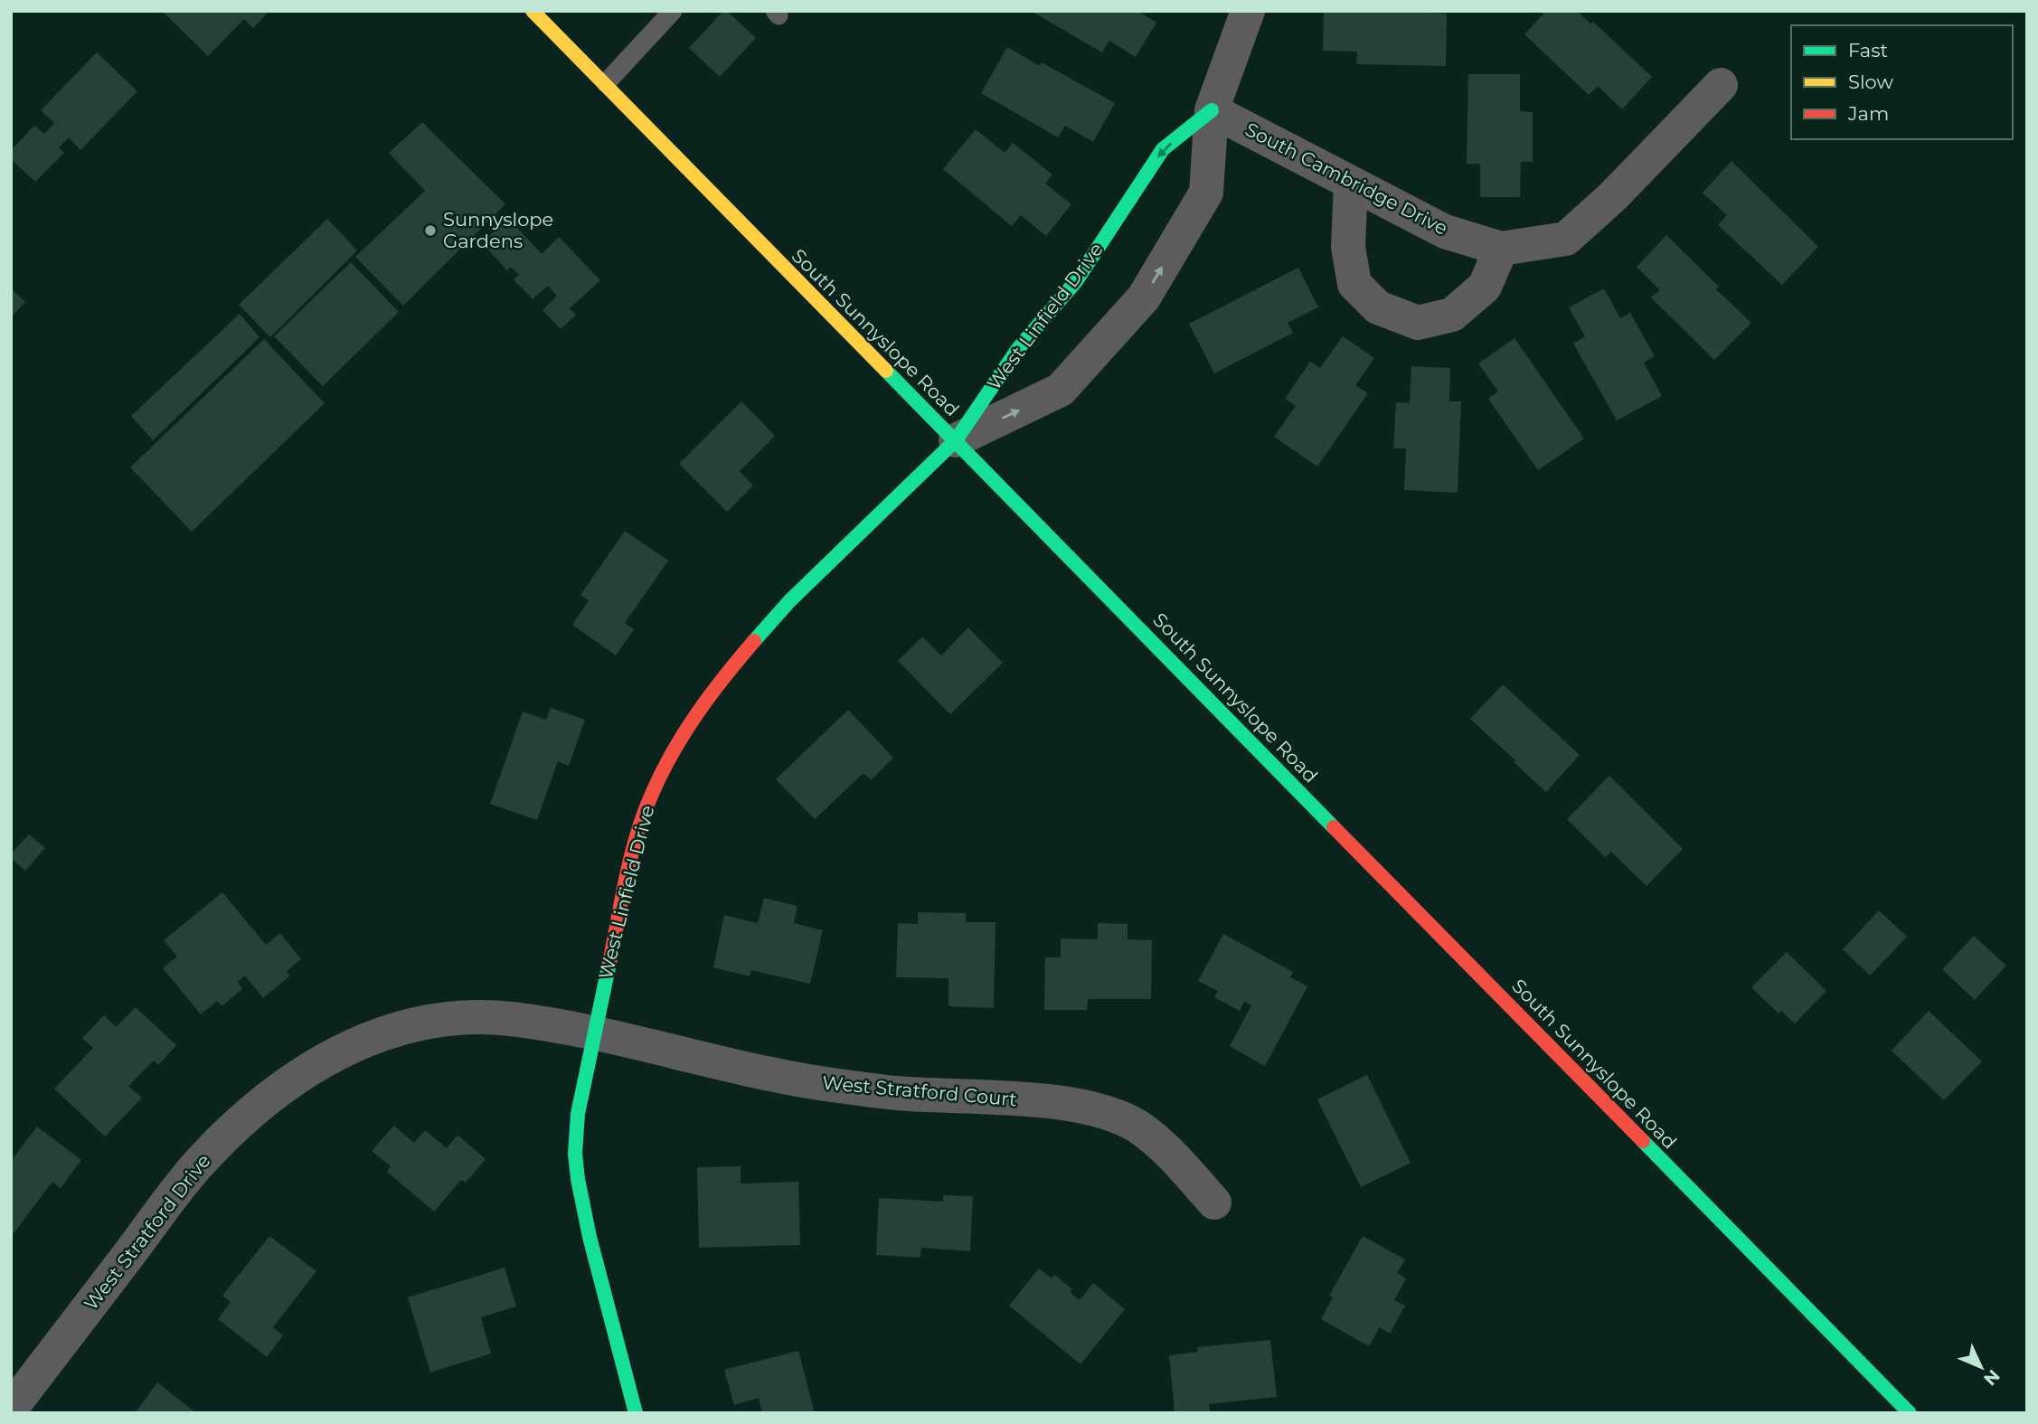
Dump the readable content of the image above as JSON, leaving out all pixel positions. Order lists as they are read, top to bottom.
{
  "streets": {
    "street": [
      "South Cambridge Drive",
      "West Linfield Drive",
      "South Sunnyslope Road",
      "West Stratford Court",
      "West Stratford Drive"
    ]
  },
  "crossings": [
    ["South Cambridge Drive", "West Linfield Drive"],
    ["West Linfield Drive", "South Sunnyslope Road"],
    ["West Linfield Drive", "West Stratford Court"],
    ["West Linfield Drive", "West Stratford Drive"],
    ["West Stratford Court", "West Stratford Drive"]
  ],
  "places": ["Sunnyslope Gardens"],
  "legend": ["Fast", "Slow", "Jam"],
  "north": "bottom right"
}
